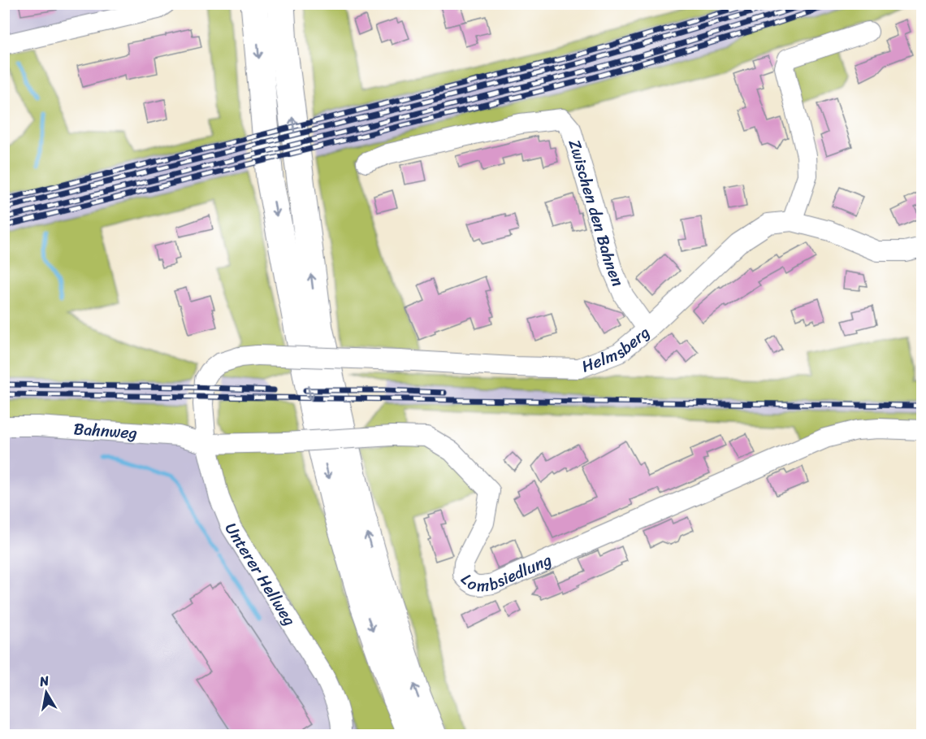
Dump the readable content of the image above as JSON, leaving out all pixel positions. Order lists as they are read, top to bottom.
{
  "streets": {
    "street": [
      "Zwischen den Bahnen",
      "Helmsberg",
      "Bahnweg",
      "Lombsiedlung",
      "Unterer Hellweg"
    ]
  },
  "crossings": [
    ["Zwischen den Bahnen", "Helmsberg"],
    ["Helmsberg", "Unterer Hellweg"],
    ["Bahnweg", "Lombsiedlung"],
    ["Bahnweg", "Unterer Hellweg"],
    ["Lombsiedlung", "Unterer Hellweg"]
  ],
  "north": "top"
}
